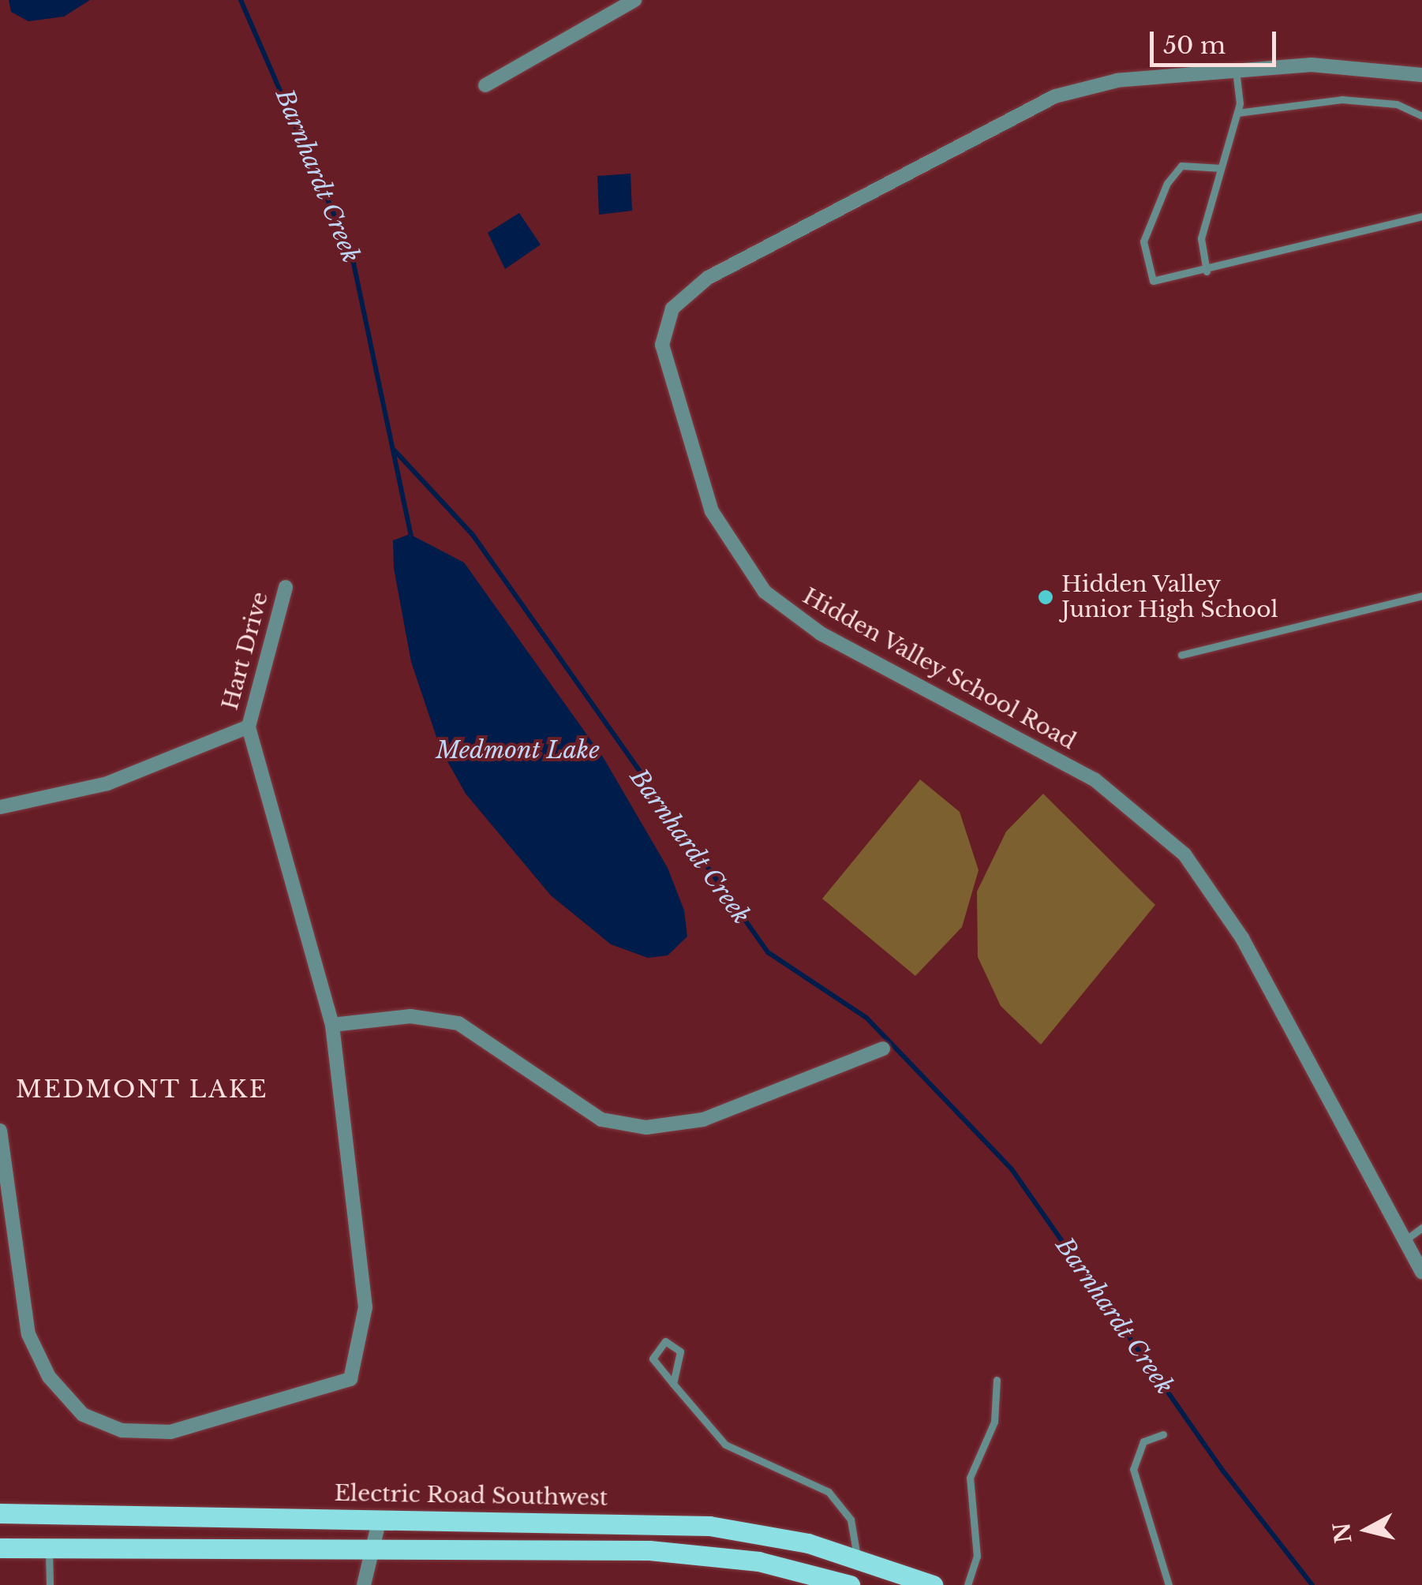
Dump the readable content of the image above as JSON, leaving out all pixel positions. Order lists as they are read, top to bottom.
{
  "streets": {
    "main road": ["Electric Road Southwest"],
    "street": ["Hart Drive", "Hidden Valley School Road"]
  },
  "districts": ["MEDMONT LAKE"],
  "water": ["Barnhardt Creek", "Medmont Lake"],
  "places": ["Hidden Valley Junior High School"],
  "scale_bar": "50 m",
  "north": "left"
}
